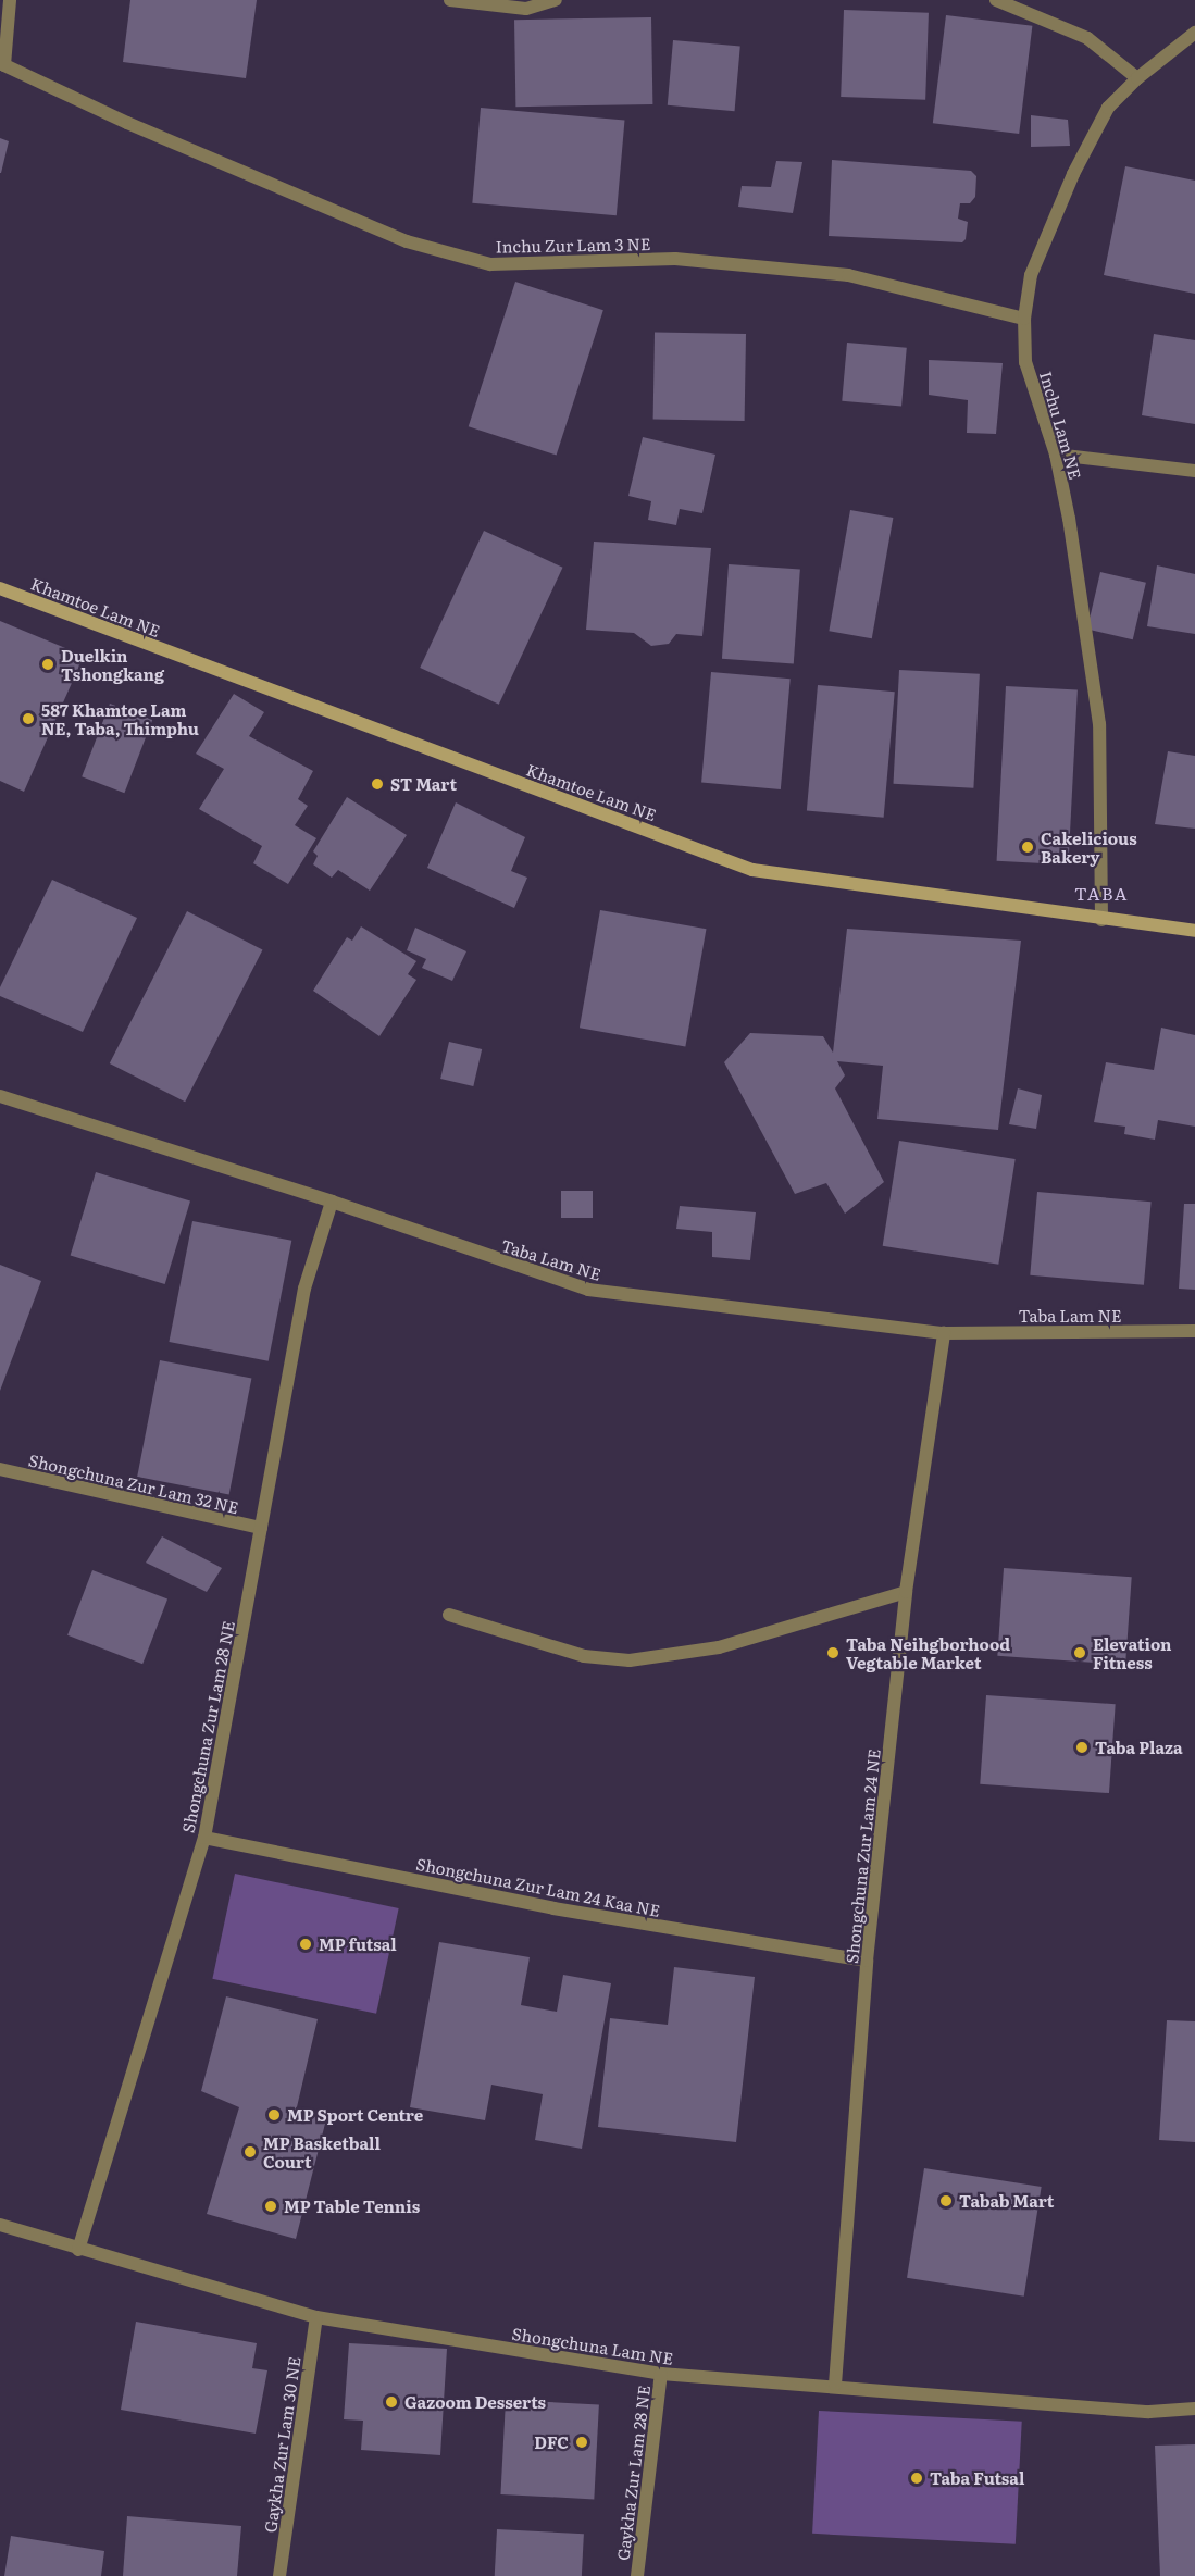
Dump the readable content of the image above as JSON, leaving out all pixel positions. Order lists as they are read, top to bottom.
{
  "streets": {
    "main road": ["Khamtoe Lam NE"],
    "street": [
      "Inchu Zur Lam 3 NE",
      "Inchu Lam NE",
      "Taba Lam NE",
      "Shongchuna Zur Lam 32 NE",
      "Shongchuna Zur Lam 28 NE",
      "Shongchuna Zur Lam 24 NE",
      "Shongchuna Zur Lam 24 Kaa NE",
      "Shongchuna Lam NE",
      "Gaykha Zur Lam 30 NE",
      "Gaykha Zur Lam 28 NE"
    ]
  },
  "crossings": [
    ["Inchu Zur Lam 3 NE", "Inchu Lam NE"],
    ["Inchu Lam NE", "Khamtoe Lam NE"],
    ["Taba Lam NE", "Shongchuna Zur Lam 28 NE"],
    ["Taba Lam NE", "Shongchuna Zur Lam 24 NE"],
    ["Shongchuna Zur Lam 32 NE", "Shongchuna Zur Lam 28 NE"],
    ["Shongchuna Zur Lam 28 NE", "Shongchuna Zur Lam 24 Kaa NE"],
    ["Shongchuna Zur Lam 28 NE", "Shongchuna Lam NE"],
    ["Shongchuna Zur Lam 24 NE", "Shongchuna Zur Lam 24 Kaa NE"],
    ["Shongchuna Zur Lam 24 NE", "Shongchuna Lam NE"],
    ["Shongchuna Lam NE", "Gaykha Zur Lam 30 NE"],
    ["Shongchuna Lam NE", "Gaykha Zur Lam 28 NE"]
  ],
  "districts": ["TABA"],
  "places": [
    "Duelkin Tshongkang",
    "587 Khamtoe Lam NE, Taba, Thimphu",
    "ST Mart",
    "Cakelicious Bakery",
    "Taba Neihgborhood Vegtable Market",
    "Elevation Fitness",
    "Taba Plaza",
    "MP futsal",
    "MP Sport Centre",
    "MP Basketball Court",
    "Tabab Mart",
    "MP Table Tennis",
    "Gazoom Desserts",
    "DFC",
    "Taba Futsal"
  ]
}
